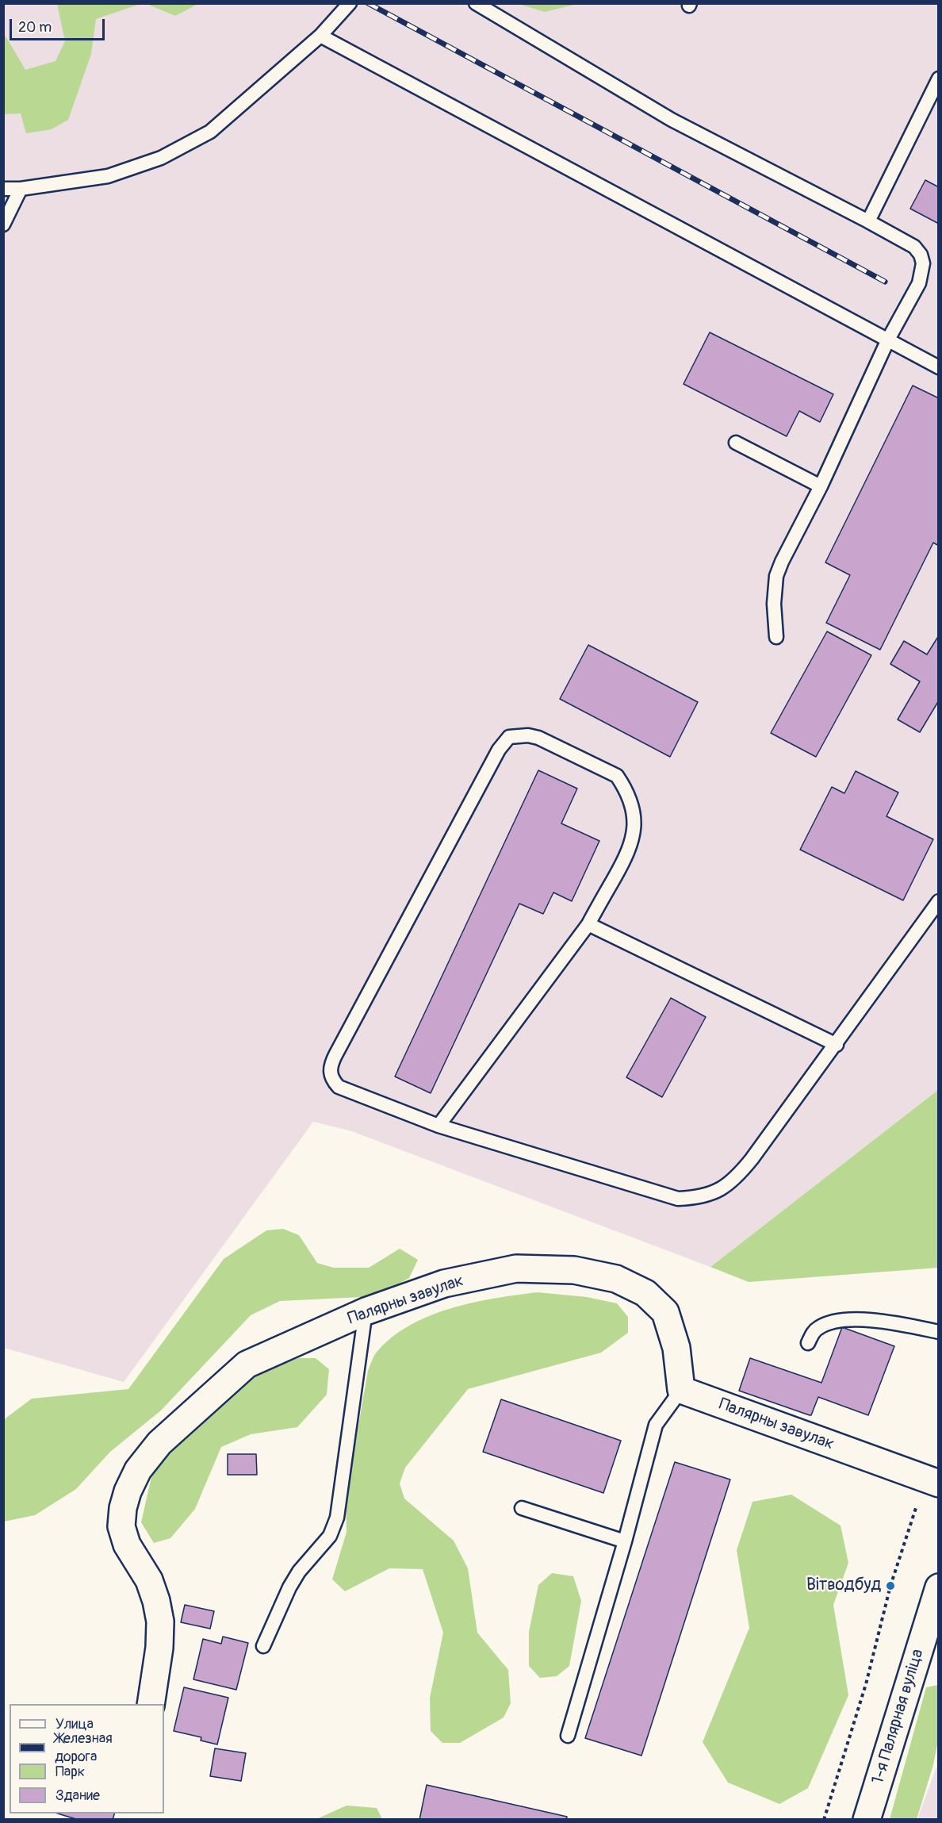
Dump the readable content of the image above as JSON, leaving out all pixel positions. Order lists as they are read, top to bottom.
{
  "streets": {
    "street": ["Палярны завулак", "1-я Палярная вуліца"]
  },
  "places": ["Вітводбуд"],
  "legend": [
    "Улица",
    "Железная дорога",
    "Парк",
    "Здание"
  ],
  "scale_bar": "20 m"
}
